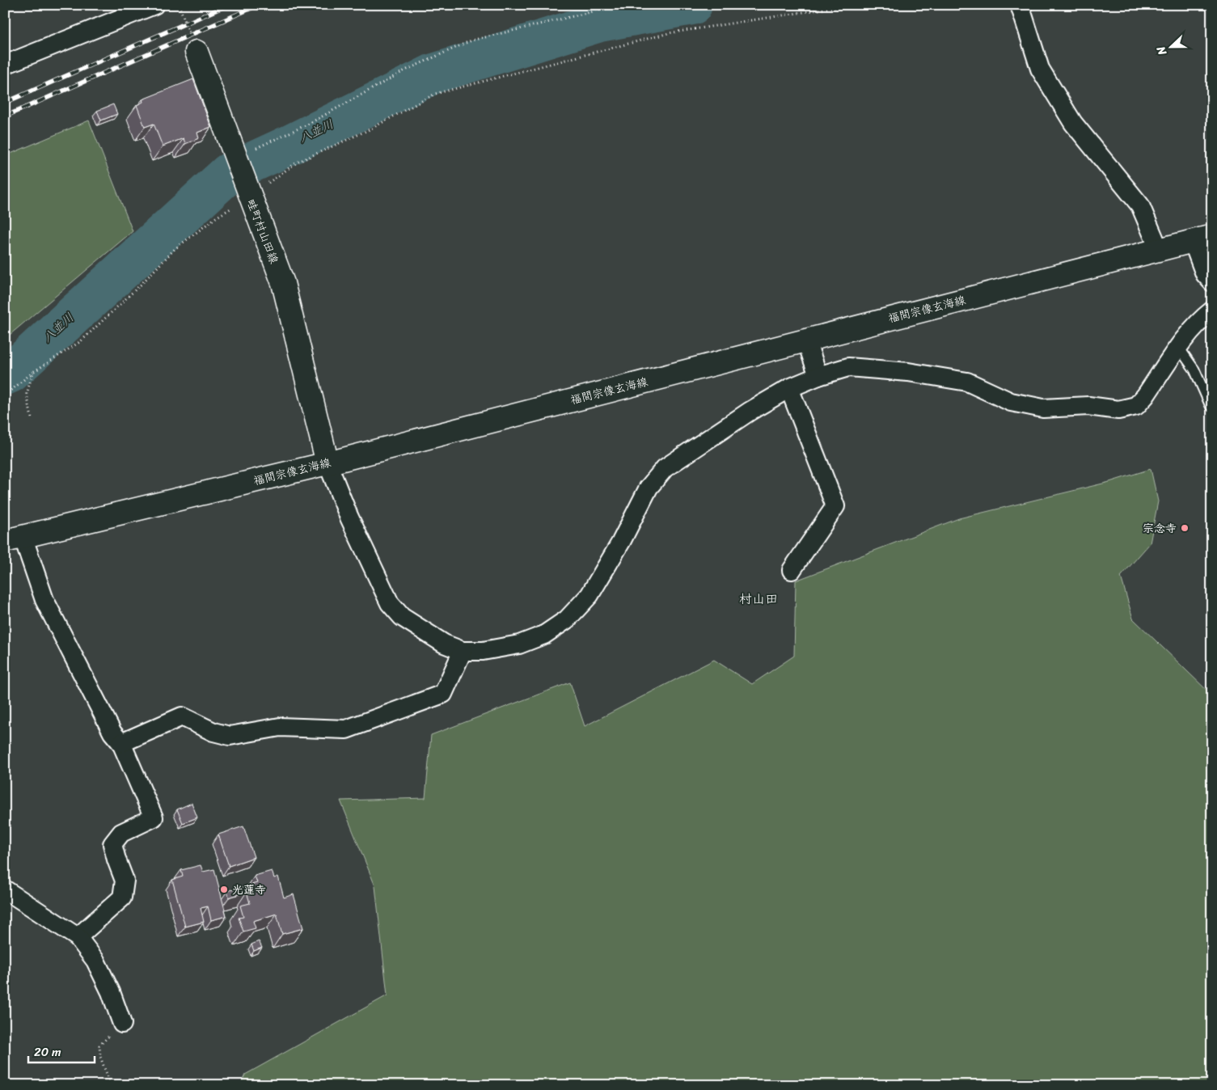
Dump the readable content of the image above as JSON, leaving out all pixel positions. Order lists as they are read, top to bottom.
{
  "streets": {
    "main road": ["畦町村山田線", "福間宗像玄海線"]
  },
  "crossings": [
    ["畦町村山田線", "福間宗像玄海線"]
  ],
  "districts": ["村山田"],
  "water": ["八並川"],
  "places": ["宗念寺", "光蓮寺"],
  "scale_bar": "20 m",
  "north": "left"
}
